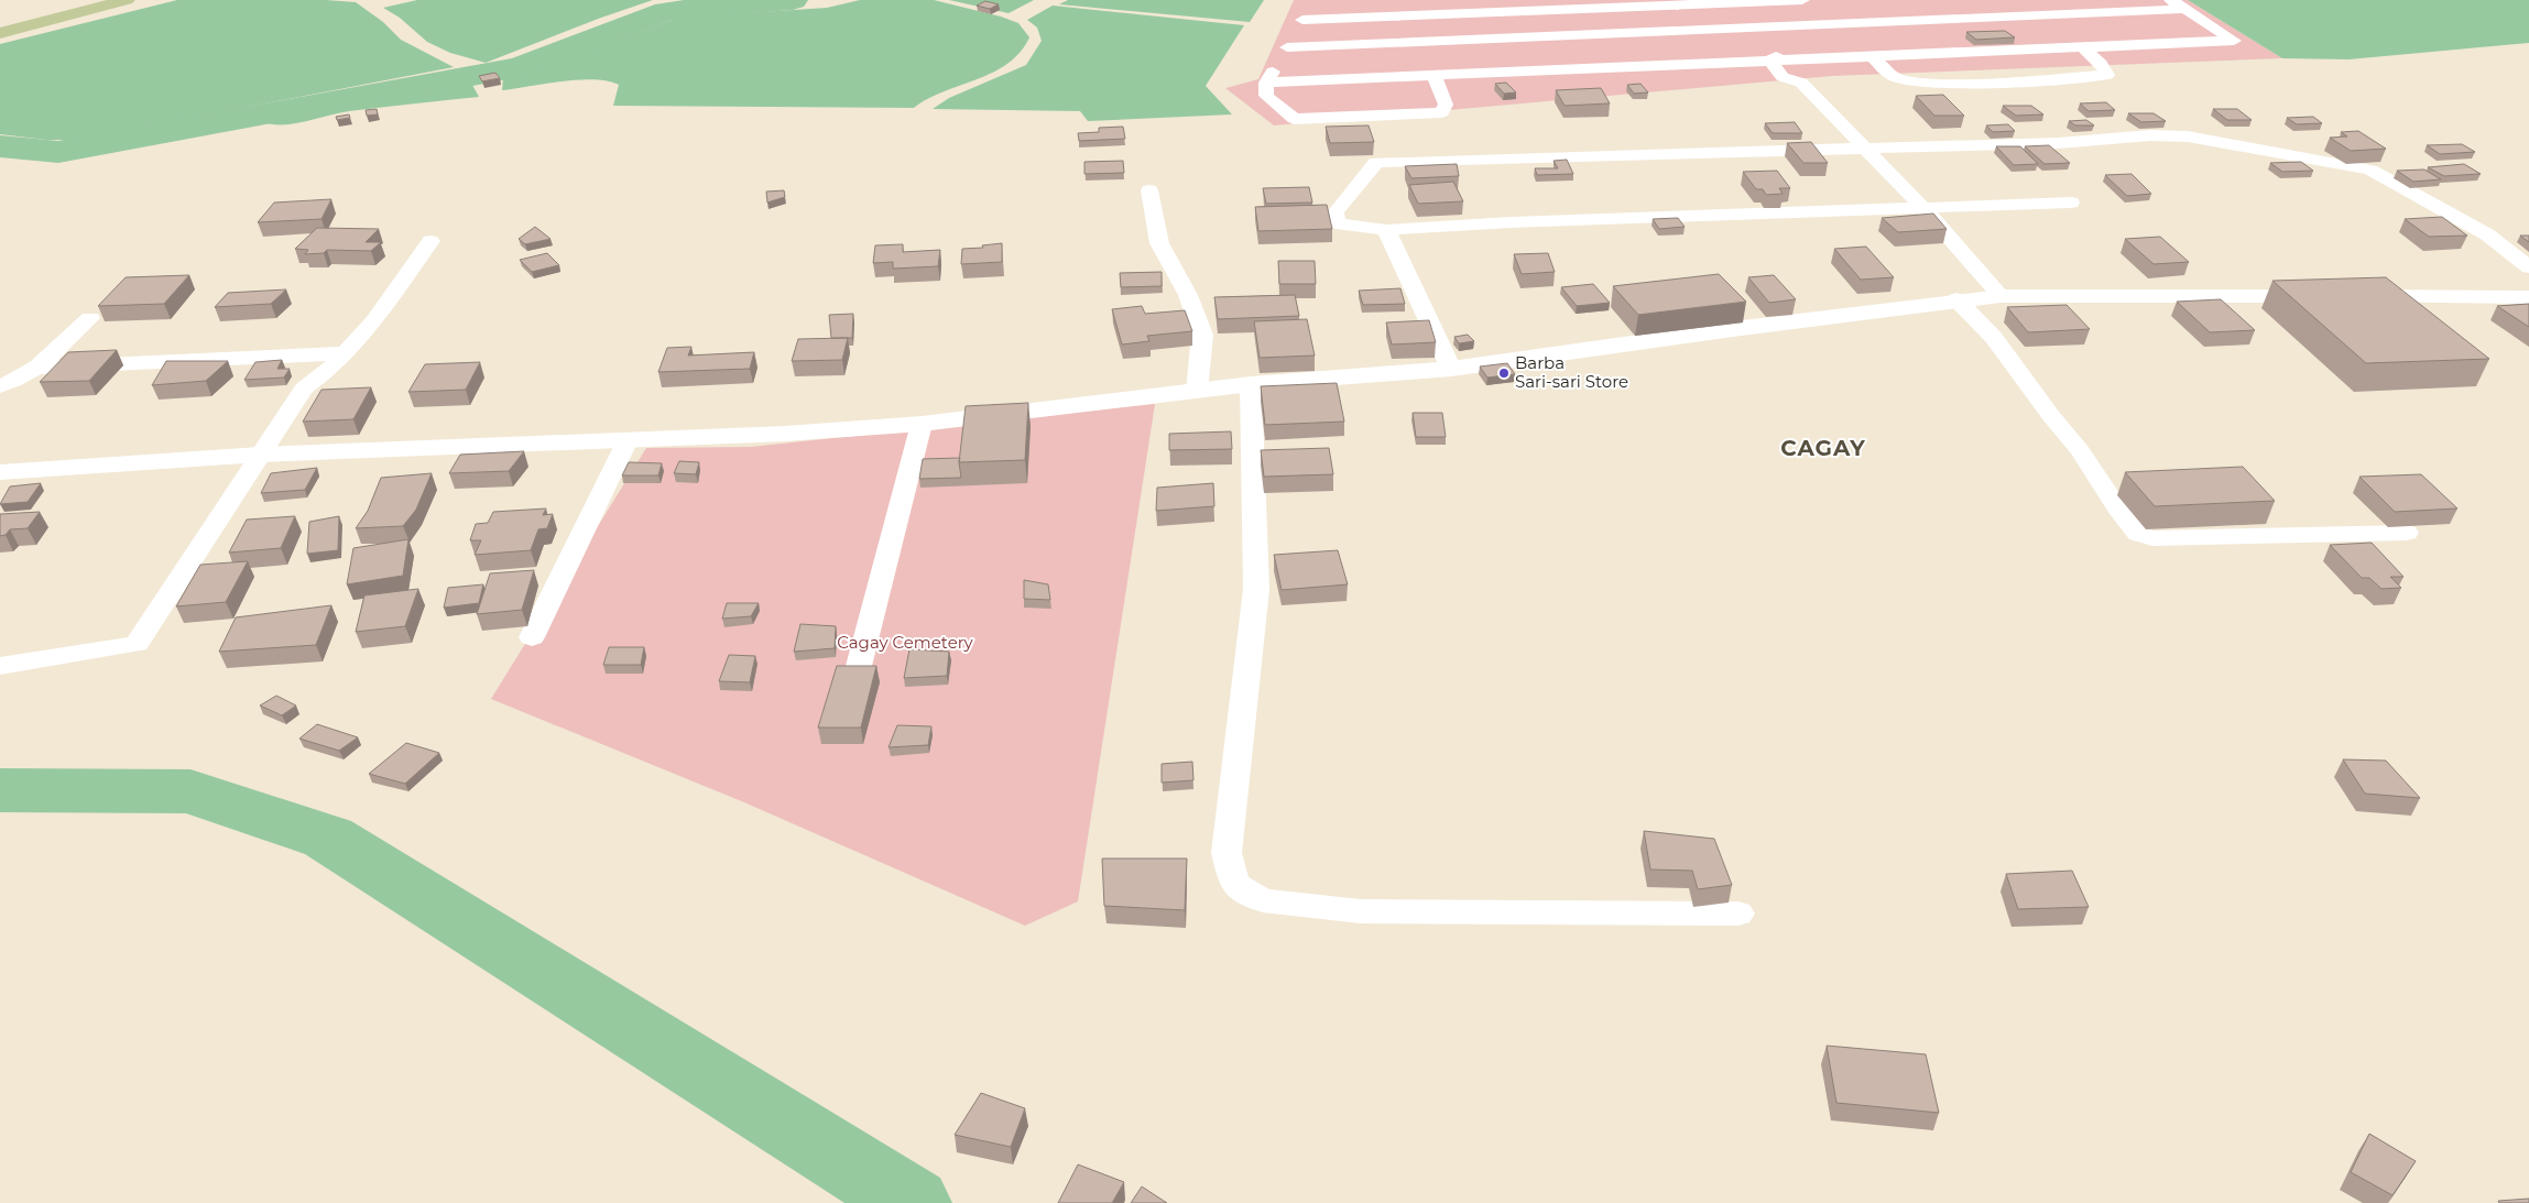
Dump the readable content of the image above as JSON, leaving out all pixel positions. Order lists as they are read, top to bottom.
{
  "districts": ["CAGAY"],
  "parks": ["Cagay Cemetery"],
  "places": ["Barba Sari-sari Store"]
}
